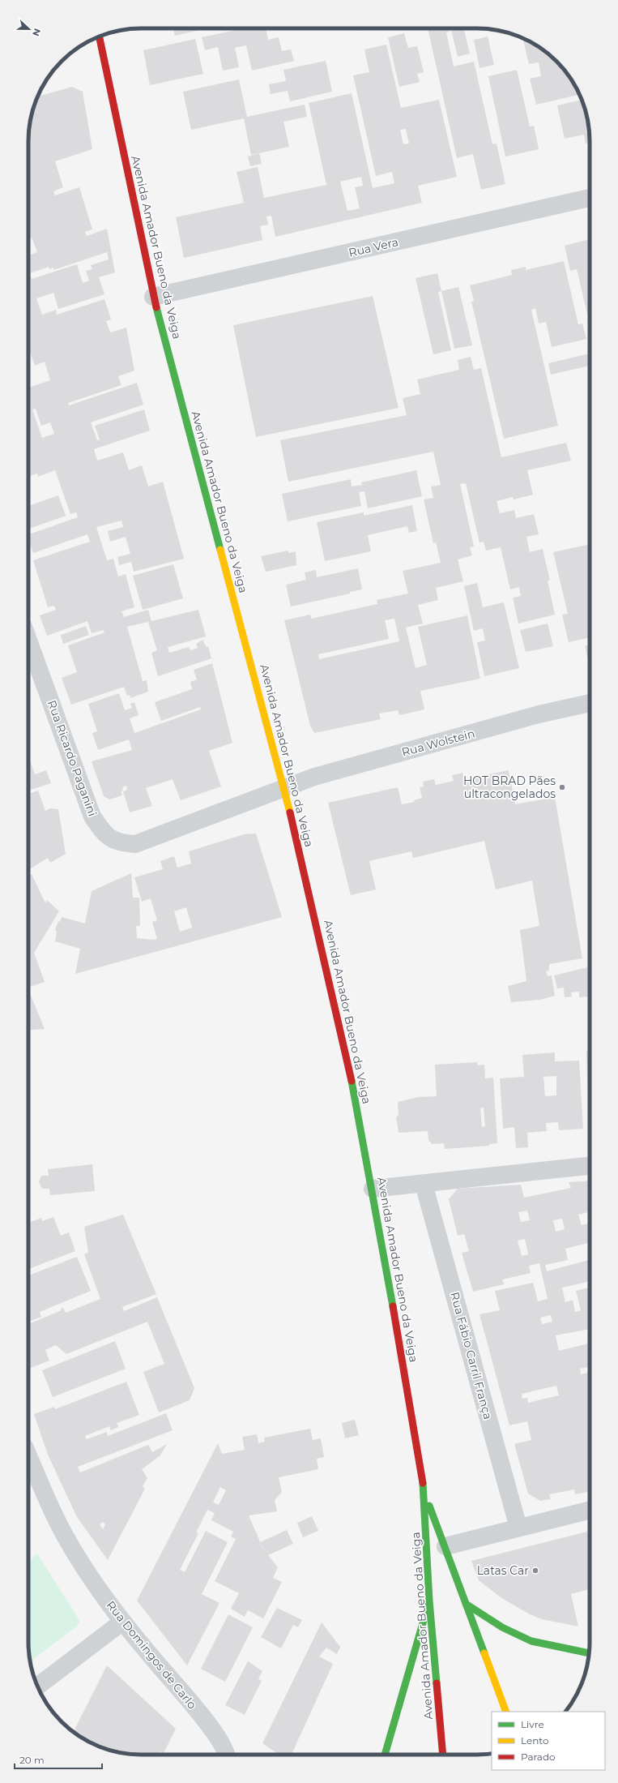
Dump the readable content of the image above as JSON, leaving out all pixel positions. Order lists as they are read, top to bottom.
{
  "streets": {
    "main road": ["Avenida Amador Bueno da Veiga"],
    "street": [
      "Rua Vera",
      "Rua Wolstein",
      "Rua Ricardo Paganini",
      "Rua Fábio Carril França",
      "Rua Domingos de Carlo"
    ]
  },
  "crossings": [
    ["Avenida Amador Bueno da Veiga", "Rua Vera"],
    ["Avenida Amador Bueno da Veiga", "Rua Wolstein"],
    ["Avenida Amador Bueno da Veiga", "Rua Ricardo Paganini"],
    ["Rua Wolstein", "Rua Ricardo Paganini"]
  ],
  "places": ["HOT BRAD Pães ultracongelados", "Latas Car"],
  "legend": ["Livre", "Lento", "Parado"],
  "scale_bar": "20 m",
  "north": "right"
}
